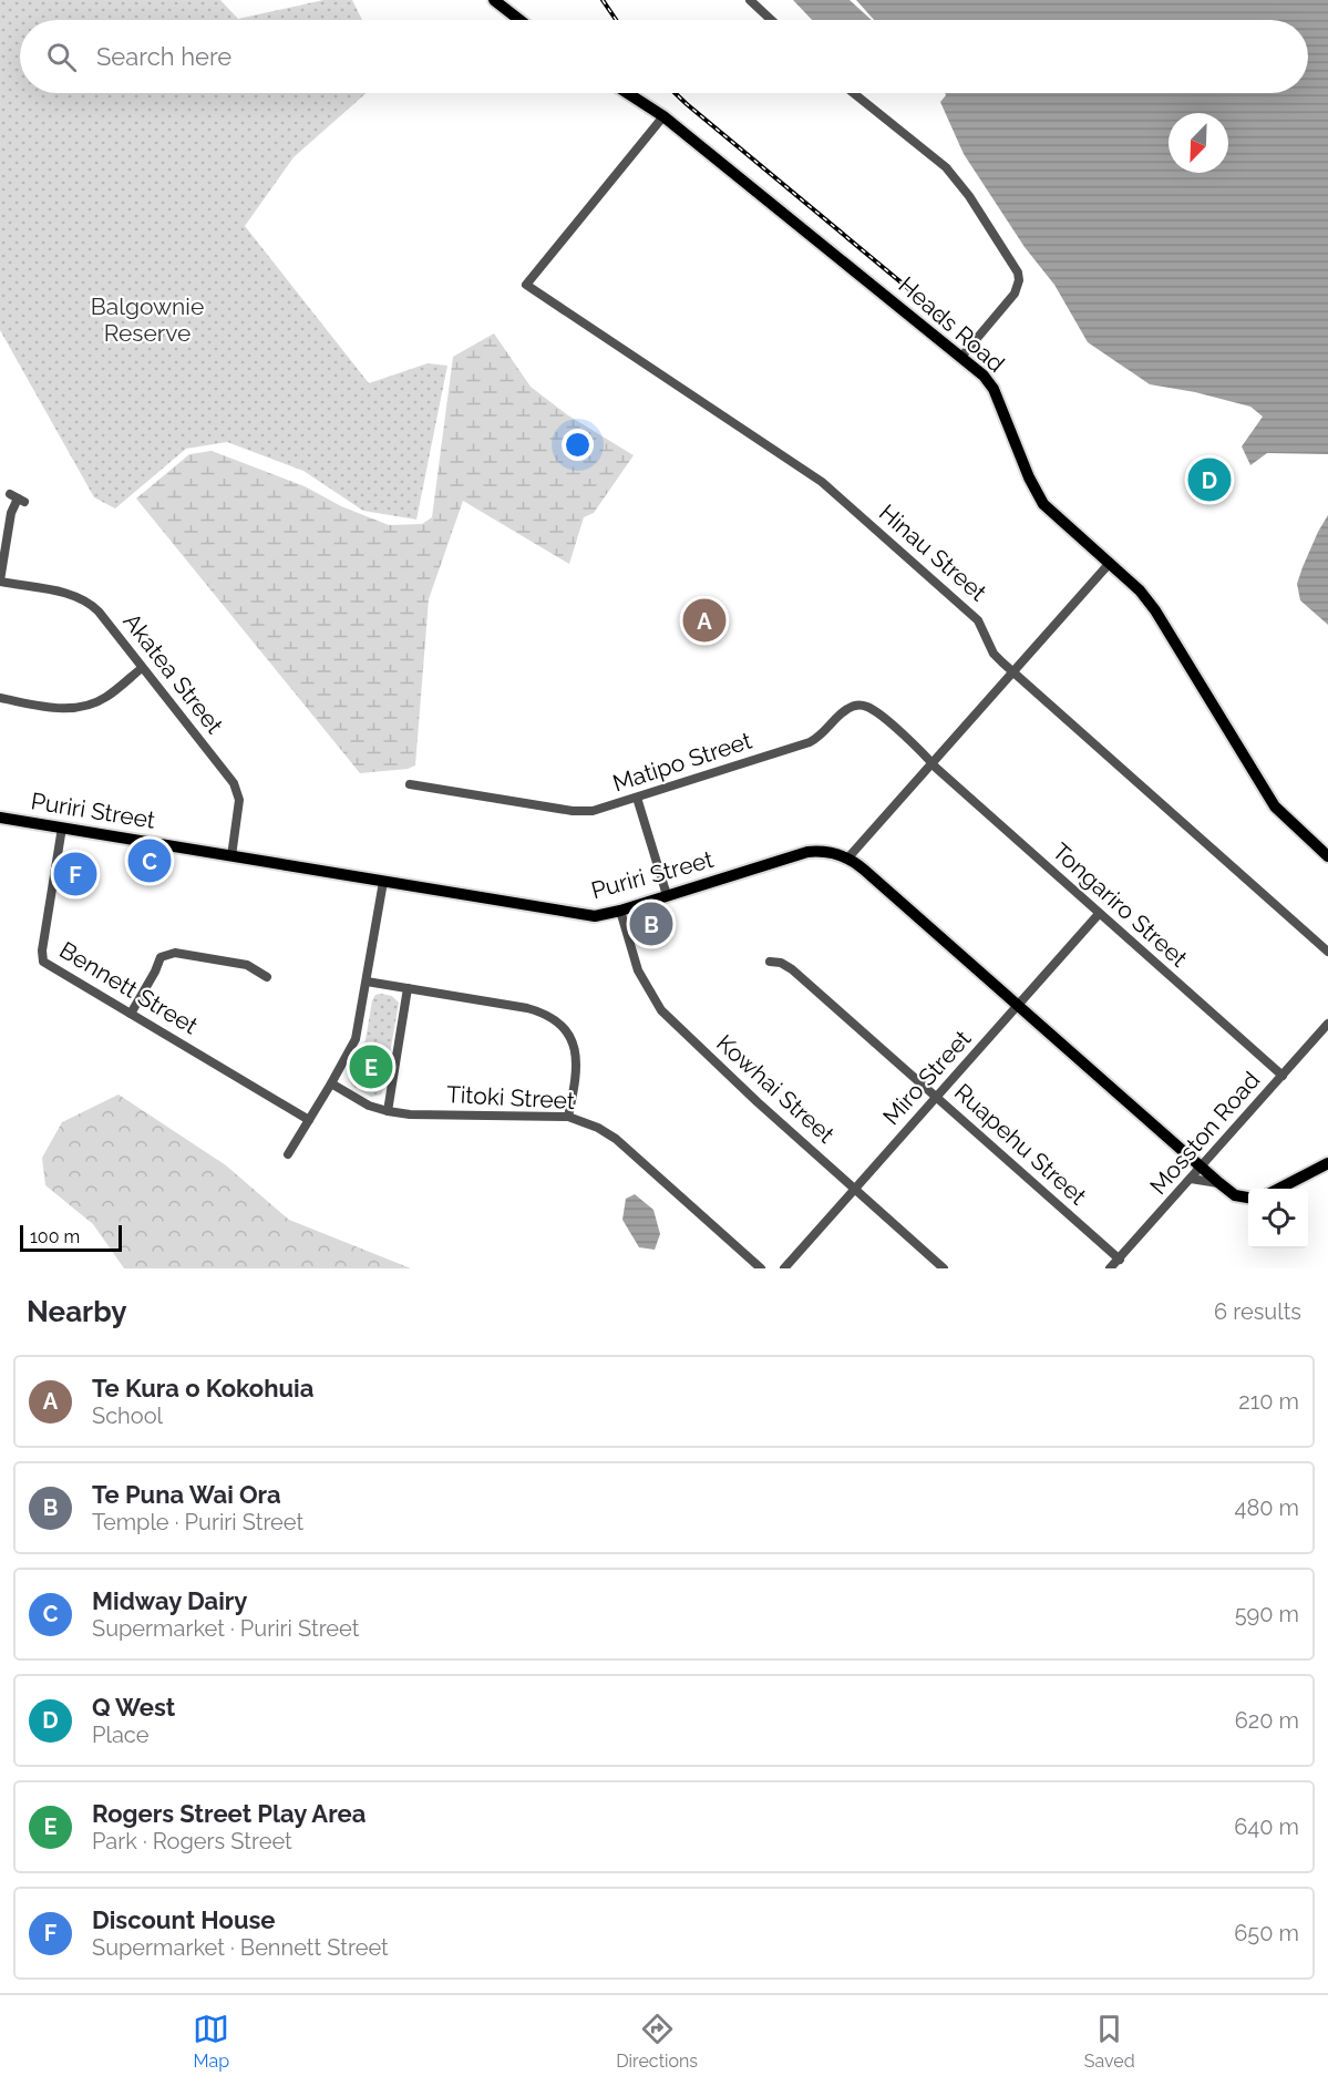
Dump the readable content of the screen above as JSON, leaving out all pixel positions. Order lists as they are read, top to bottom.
{
  "streets": {
    "main road": ["Heads Road", "Puriri Street"],
    "street": [
      "Hinau Street",
      "Akatea Street",
      "Matipo Street",
      "Tongariro Street",
      "Bennett Street",
      "Miro Street",
      "Kowhai Street",
      "Titoki Street",
      "Mosston Road",
      "Ruapehu Street"
    ]
  },
  "crossings": [
    ["Heads Road", "Hinau Street"],
    ["Akatea Street", "Puriri Street"],
    ["Matipo Street", "Tongariro Street"],
    ["Puriri Street", "Bennett Street"],
    ["Puriri Street", "Miro Street"],
    ["Puriri Street", "Kowhai Street"],
    ["Puriri Street", "Mosston Road"],
    ["Tongariro Street", "Miro Street"],
    ["Tongariro Street", "Mosston Road"],
    ["Miro Street", "Kowhai Street"],
    ["Miro Street", "Ruapehu Street"],
    ["Mosston Road", "Ruapehu Street"]
  ],
  "parks": ["Balgownie Reserve"],
  "scale_bar": "100 m",
  "north": "bottom left",
  "page": {
    "search": "Search here",
    "pins": [
      "D",
      "A",
      "C",
      "F",
      "B",
      "E"
    ],
    "scale": "100 m",
    "heading": ["Nearby", "6 results"],
    "list": [
      {
        "mark": "A",
        "name": "Te Kura o Kokohuia",
        "note": "School",
        "value": "210 m"
      },
      {
        "mark": "B",
        "name": "Te Puna Wai Ora",
        "note": "Temple · Puriri Street",
        "value": "480 m"
      },
      {
        "mark": "C",
        "name": "Midway Dairy",
        "note": "Supermarket · Puriri Street",
        "value": "590 m"
      },
      {
        "mark": "D",
        "name": "Q West",
        "note": "Place",
        "value": "620 m"
      },
      {
        "mark": "E",
        "name": "Rogers Street Play Area",
        "note": "Park · Rogers Street",
        "value": "640 m"
      },
      {
        "mark": "F",
        "name": "Discount House",
        "note": "Supermarket · Bennett Street",
        "value": "650 m"
      }
    ],
    "nav": ["Map", "Directions", "Saved"]
  }
}
